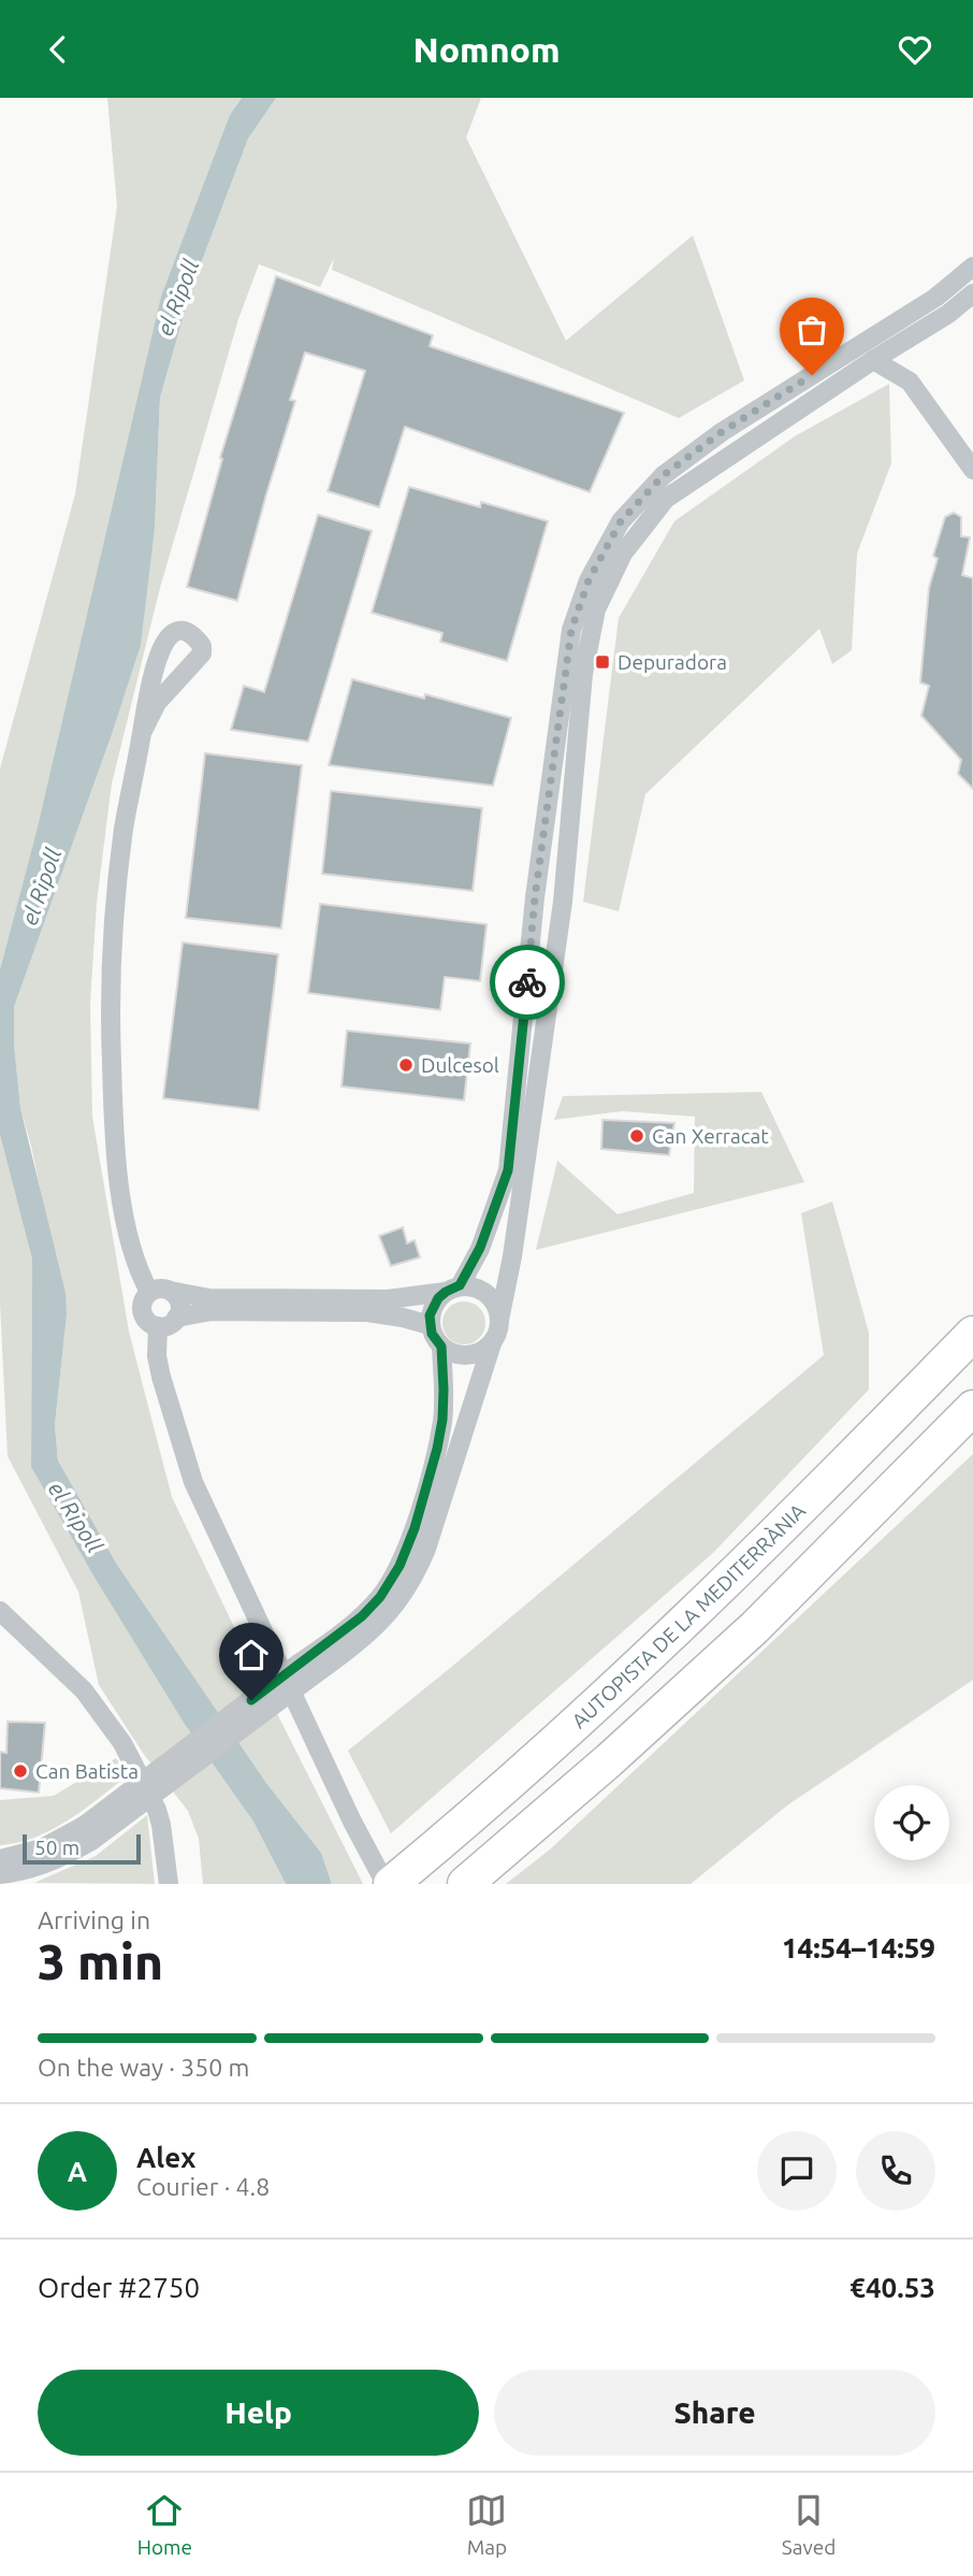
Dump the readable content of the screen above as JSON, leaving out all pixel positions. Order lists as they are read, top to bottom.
{
  "streets": {
    "highway": ["AUTOPISTA DE LA MEDITERRÀNIA"]
  },
  "water": ["el Ripoll"],
  "places": {
    "transit": ["Depuradora"],
    "other": ["Dulcesol", "Can Xerracat", "Can Batista"]
  },
  "scale_bar": "50 m",
  "page": {
    "header": "Nomnom",
    "scale": "50 m",
    "heading": ["3 min", "Arriving in", "14:54–14:59"],
    "panel": [
      "Alex",
      "Courier · 4.8",
      "Order #2750",
      "€40.53"
    ],
    "bar": "On the way · 350 m",
    "round": "A",
    "buttons": ["Help", "Share"],
    "tabs": ["Home", "Map", "Saved"]
  }
}
